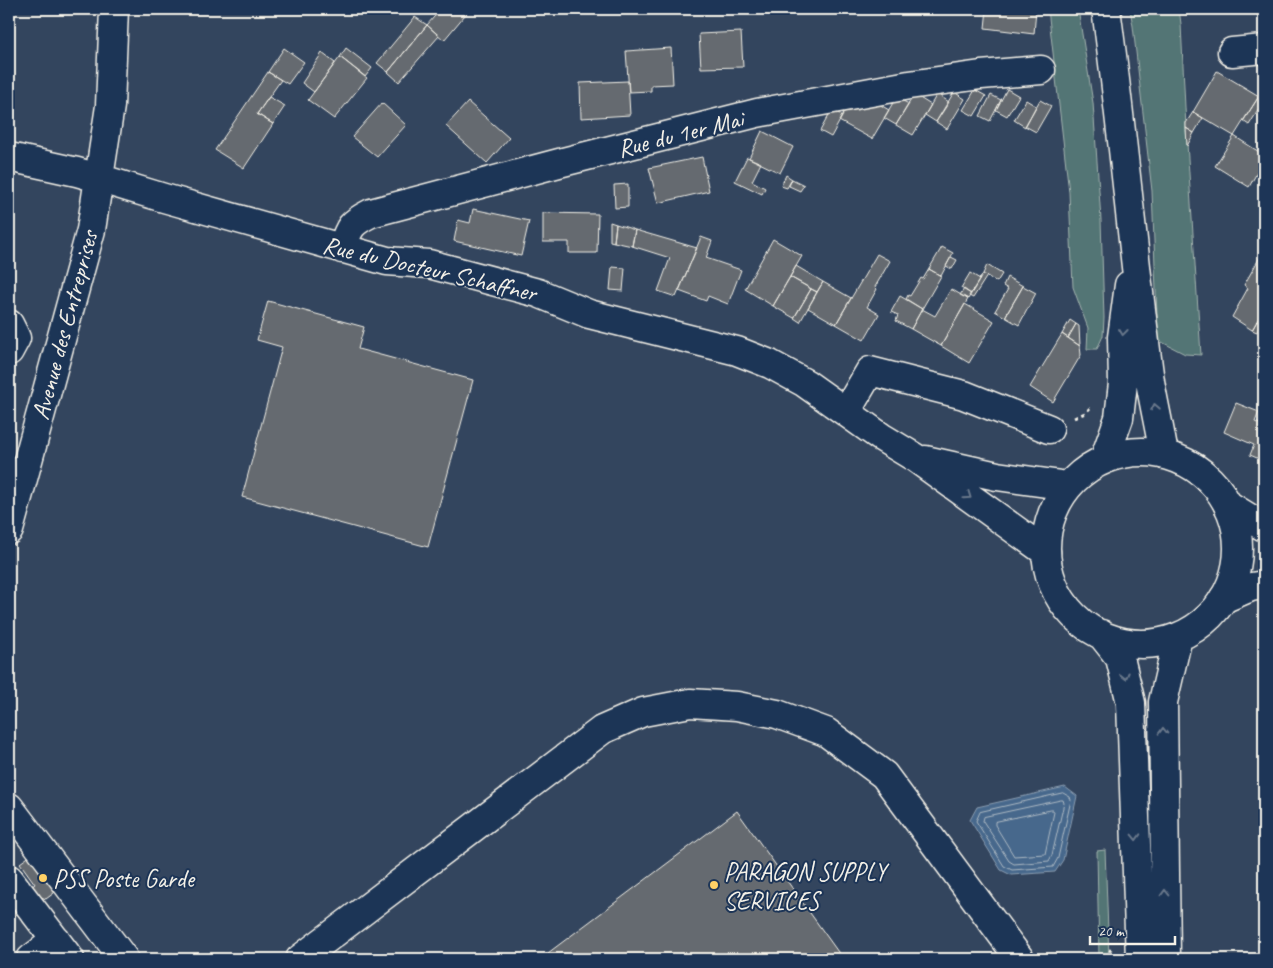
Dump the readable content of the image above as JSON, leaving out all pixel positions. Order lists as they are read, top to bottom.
{
  "streets": {
    "street": ["Rue du 1er Mai", "Rue du Docteur Schaffner", "Avenue des Entreprises"]
  },
  "crossings": [
    ["Rue du 1er Mai", "Rue du Docteur Schaffner"],
    ["Rue du Docteur Schaffner", "Avenue des Entreprises"]
  ],
  "places": ["PSS Poste Garde", "PARAGON SUPPLY SERVICES"],
  "scale_bar": "20 m"
}
